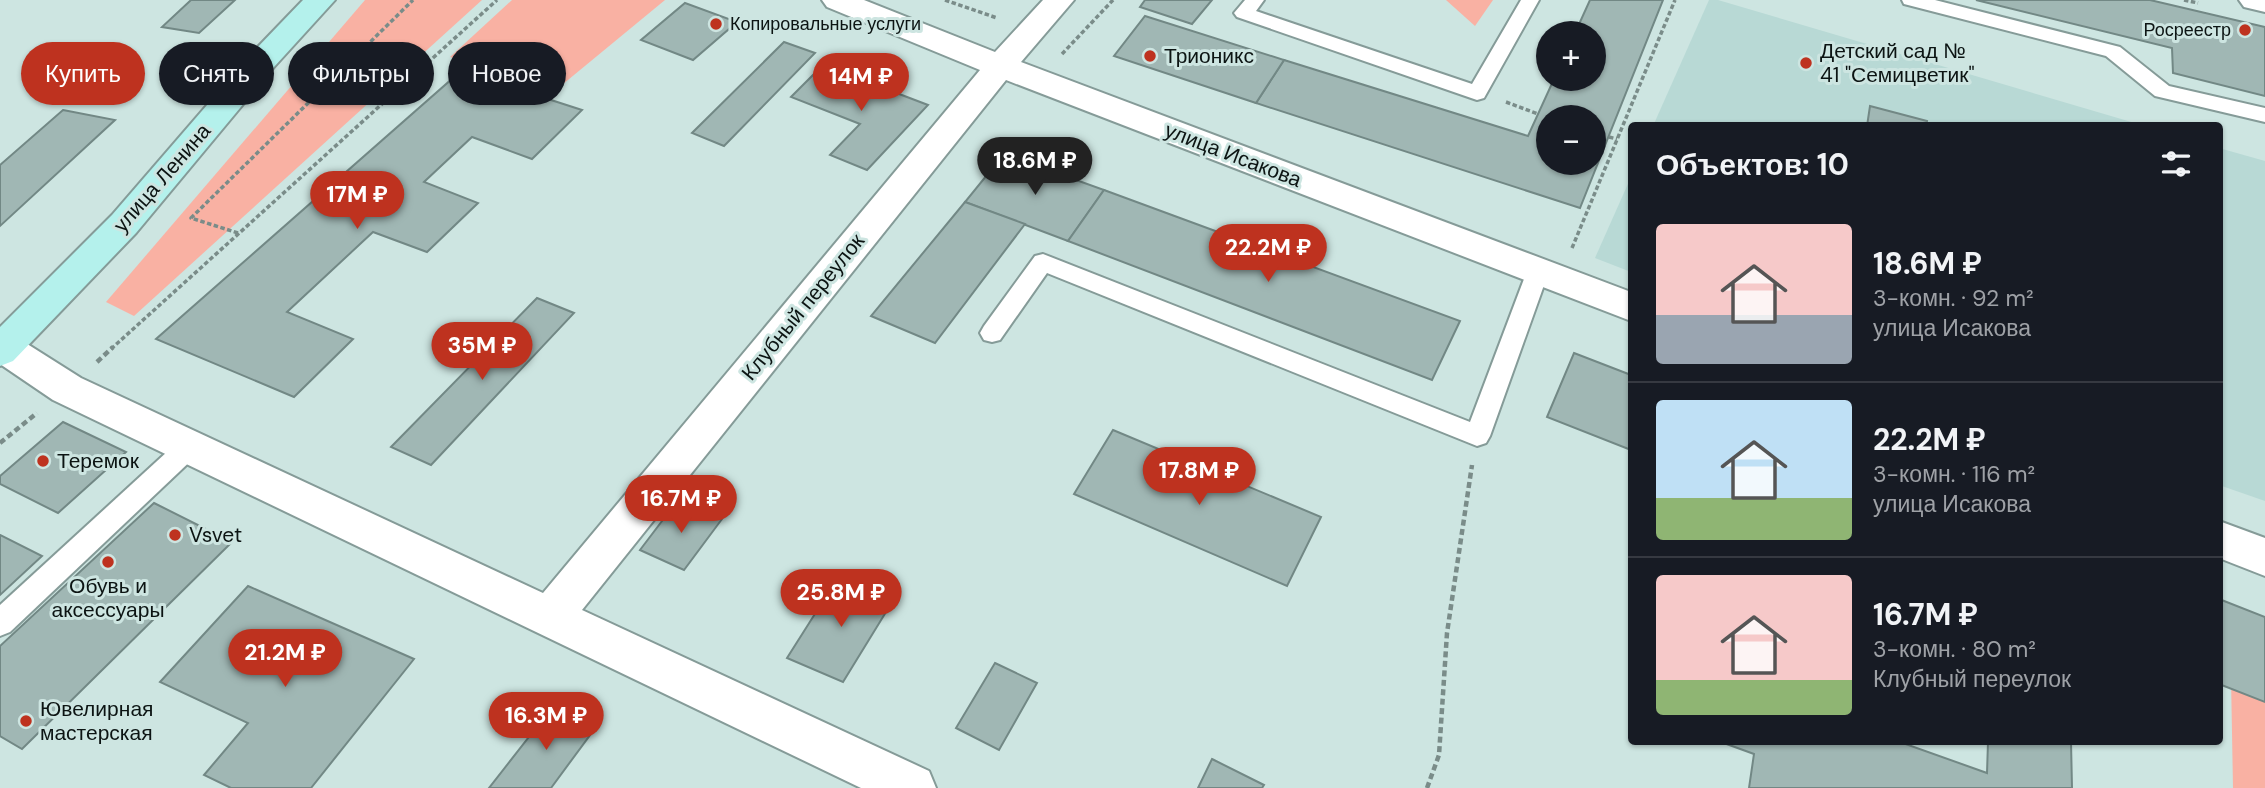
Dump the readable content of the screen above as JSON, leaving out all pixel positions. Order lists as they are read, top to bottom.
{
  "streets": {
    "main road": ["улица Ленина"],
    "street": ["улица Исакова", "Клубный переулок"]
  },
  "crossings": [
    ["улица Исакова", "Клубный переулок"]
  ],
  "places": [
    "Копировальные услуги",
    "Росреестр",
    "Трионикс",
    "Детский сад № 41 \"Семицветик\"",
    "Теремок",
    "Vsvet",
    "Обувь и аксессуары",
    "Ювелирная мастерская"
  ],
  "page": {
    "map_buttons": ["+", "−"],
    "chip": [
      "Купить",
      "Снять",
      "Фильтры",
      "Новое"
    ],
    "price": [
      "14M ₽",
      "18.6M ₽",
      "17M ₽",
      "22.2M ₽",
      "35M ₽",
      "17.8M ₽",
      "16.7M ₽",
      "25.8M ₽",
      "21.2M ₽",
      "16.3M ₽"
    ],
    "heading": "Объектов: 10",
    "list": [
      {
        "name": "18.6M ₽",
        "note": "3-комн. · 92 m² · улица Исакова"
      },
      {
        "name": "22.2M ₽",
        "note": "3-комн. · 116 m² · улица Исакова"
      },
      {
        "name": "16.7M ₽",
        "note": "3-комн. · 80 m² · Клубный переулок"
      }
    ]
  }
}
